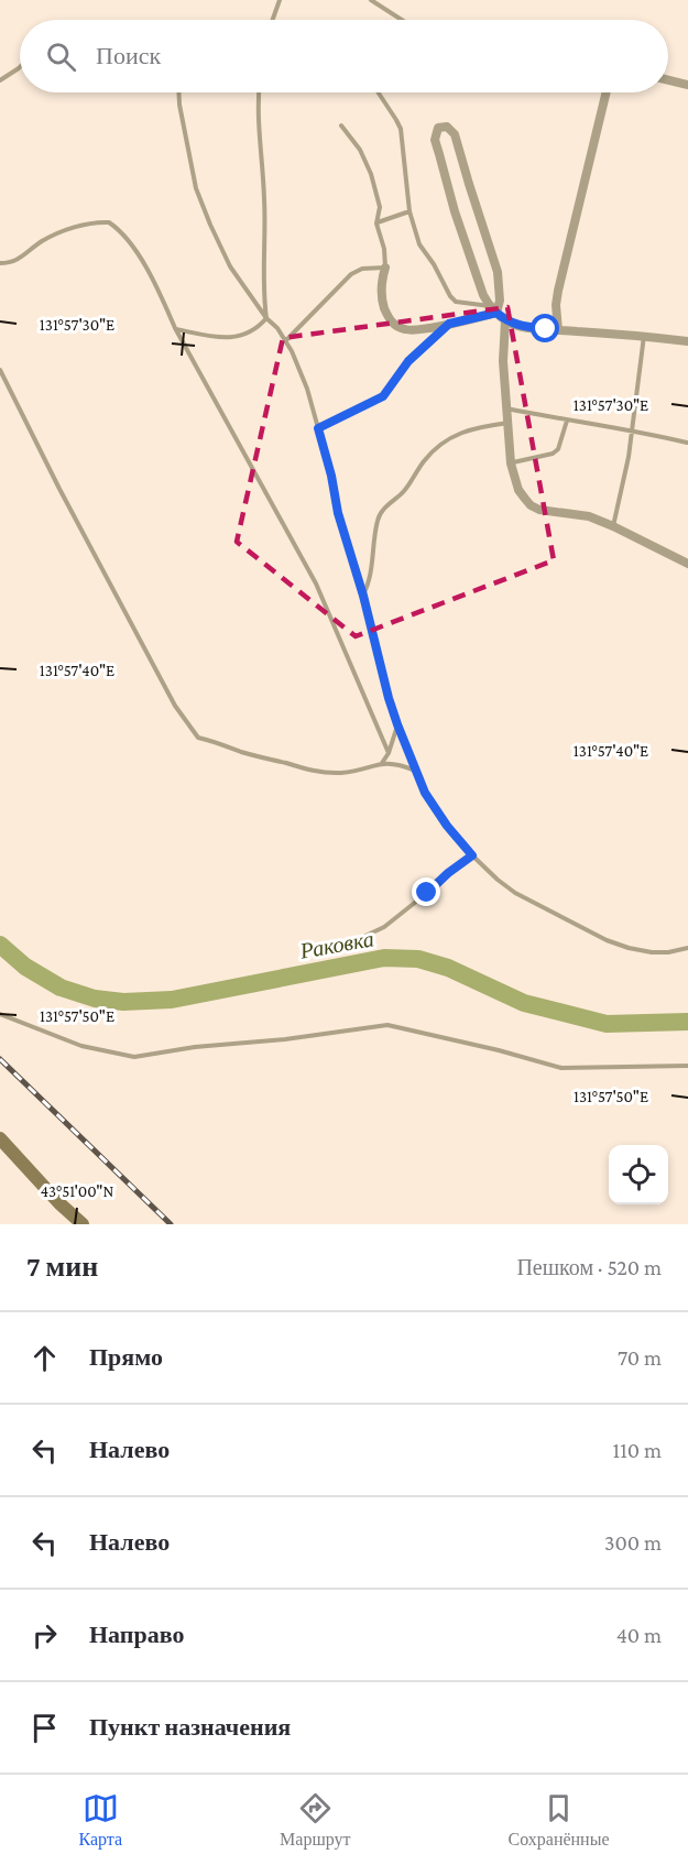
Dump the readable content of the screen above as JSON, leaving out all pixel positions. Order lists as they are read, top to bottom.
{
  "water": ["Раковка"],
  "page": {
    "search": "Поиск",
    "heading": ["7 мин", "Пешком · 520 m"],
    "list": [
      ["Прямо", "70 m"],
      ["Налево", "110 m"],
      ["Налево", "300 m"],
      ["Направо", "40 m"],
      "Пункт назначения"
    ],
    "nav": ["Карта", "Маршрут", "Сохранённые"]
  },
  "coordinates": [
    "131°57'30\"E",
    "131°57'40\"E",
    "131°57'50\"E",
    "43°51'00\"N"
  ]
}
